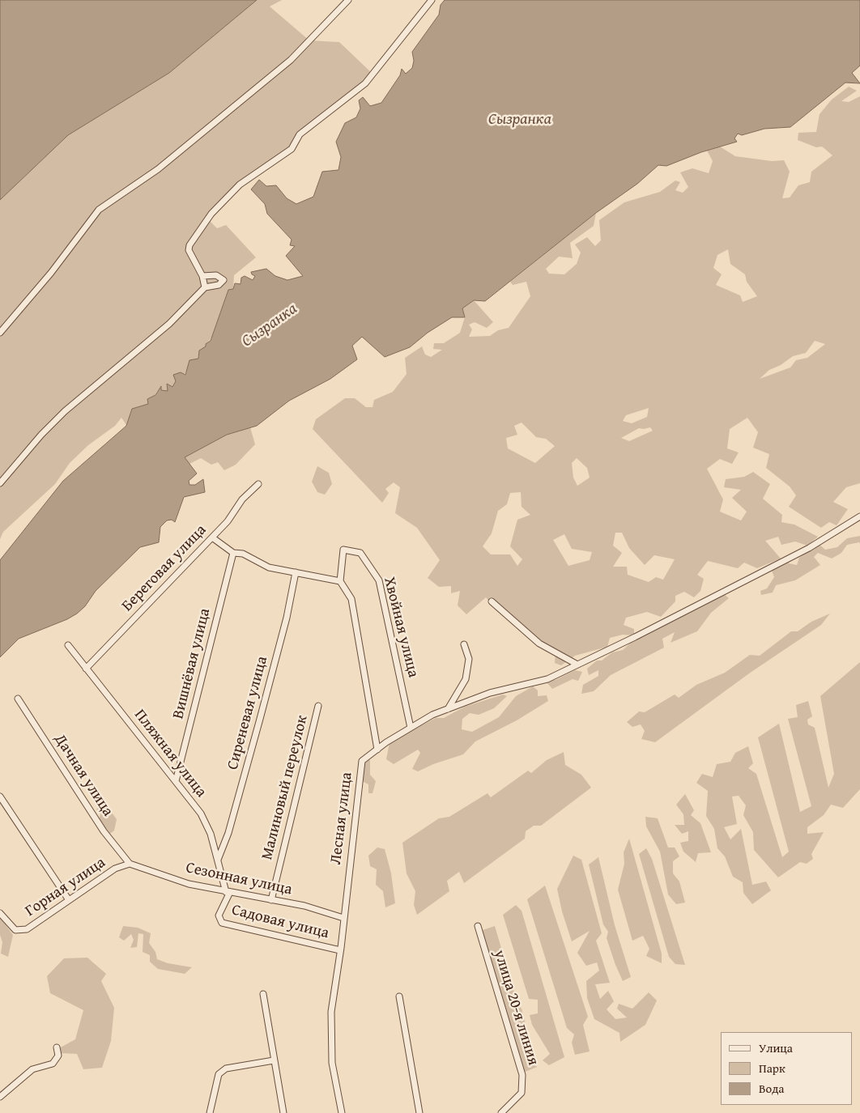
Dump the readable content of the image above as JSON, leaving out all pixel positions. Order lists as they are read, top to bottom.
{
  "streets": {
    "street": [
      "Береговая улица",
      "Хвойная улица",
      "Вишнёвая улица",
      "Сиреневая улица",
      "Пляжная улица",
      "Дачная улица",
      "Малиновый переулок",
      "Лесная улица",
      "Сезонная улица",
      "Горная улица",
      "Садовая улица",
      "улица 20-я линия"
    ]
  },
  "crossings": [
    ["Береговая улица", "Пляжная улица"],
    ["Хвойная улица", "Лесная улица"],
    ["Вишнёвая улица", "Пляжная улица"],
    ["Сиреневая улица", "Пляжная улица"],
    ["Пляжная улица", "Сезонная улица"],
    ["Пляжная улица", "Садовая улица"],
    ["Дачная улица", "Сезонная улица"],
    ["Дачная улица", "Горная улица"],
    ["Малиновый переулок", "Сезонная улица"],
    ["Лесная улица", "Сезонная улица"],
    ["Лесная улица", "Садовая улица"],
    ["Сезонная улица", "Горная улица"],
    ["Сезонная улица", "Садовая улица"]
  ],
  "water": ["Сызранка"],
  "legend": ["Улица", "Парк", "Вода"]
}
